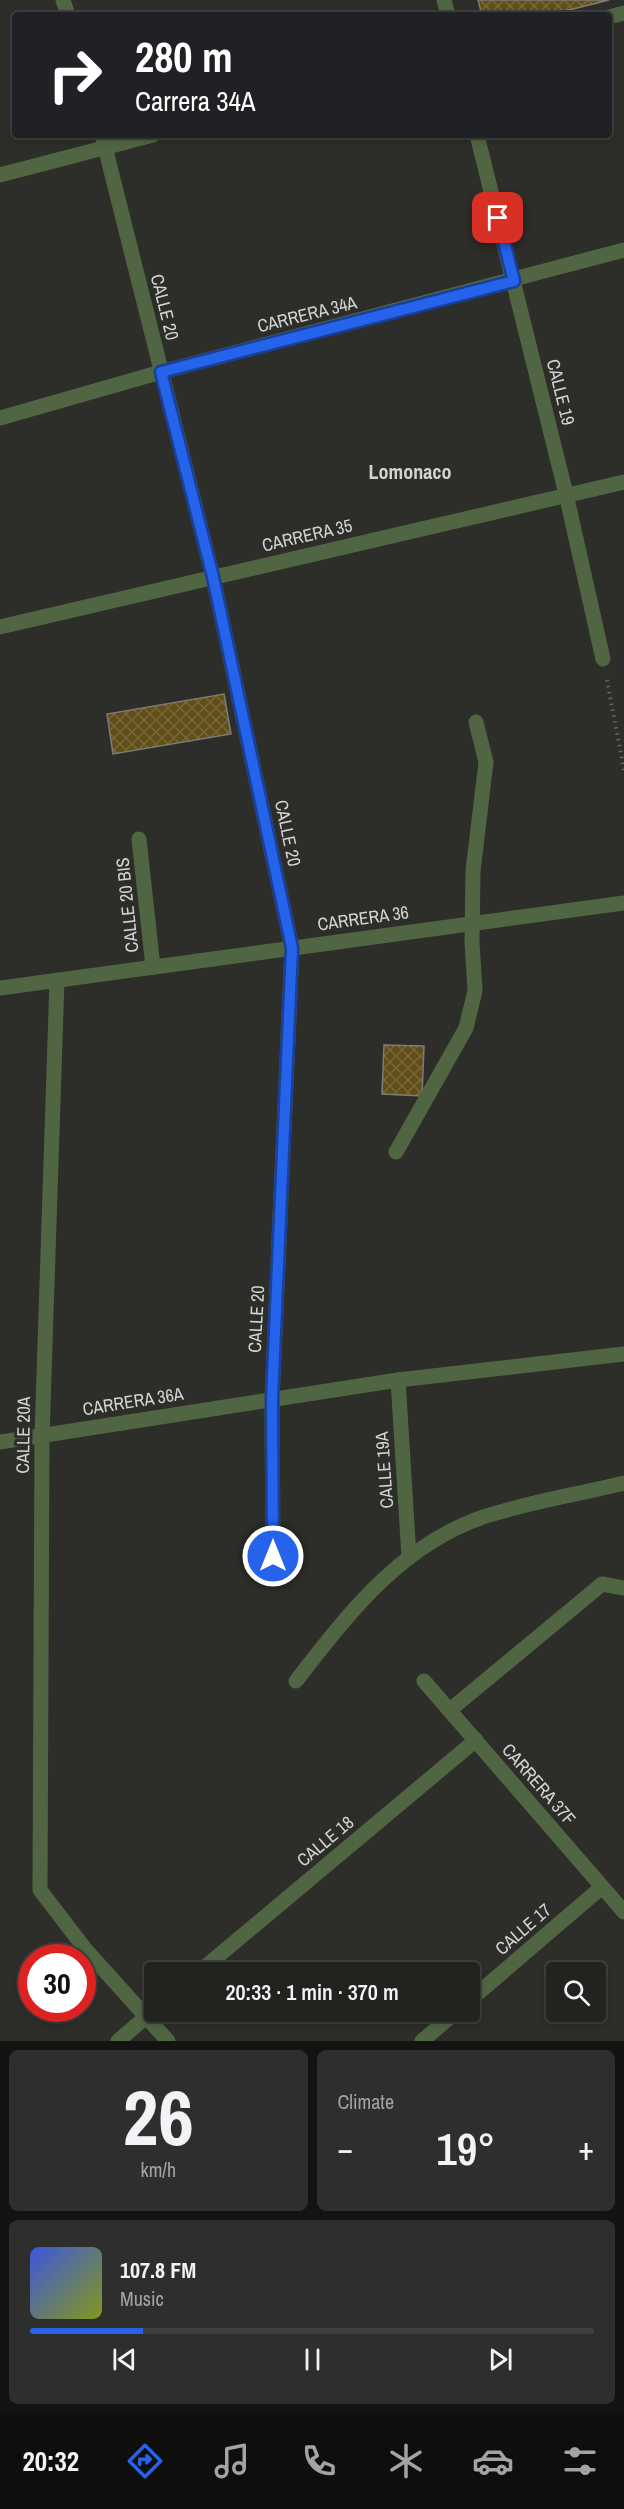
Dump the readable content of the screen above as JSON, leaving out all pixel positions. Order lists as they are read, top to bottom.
{
  "streets": {
    "street": [
      "CALLE 20",
      "CARRERA 34A",
      "CALLE 19",
      "CARRERA 35",
      "CALLE 20 BIS",
      "CARRERA 36",
      "CARRERA 36A",
      "CALLE 20A",
      "CALLE 19A",
      "CARRERA 37F",
      "CALLE 18",
      "CALLE 17"
    ]
  },
  "crossings": [
    ["CALLE 20", "CARRERA 34A"],
    ["CALLE 20", "CARRERA 35"],
    ["CALLE 20", "CARRERA 36"],
    ["CALLE 20", "CARRERA 36A"],
    ["CARRERA 34A", "CALLE 19"],
    ["CALLE 19", "CARRERA 35"],
    ["CALLE 20 BIS", "CARRERA 36"],
    ["CARRERA 36", "CALLE 20A"],
    ["CARRERA 36A", "CALLE 20A"],
    ["CARRERA 37F", "CALLE 18"],
    ["CARRERA 37F", "CALLE 17"]
  ],
  "districts": ["Lomonaco"],
  "page": {
    "turn": ["280 m", "Carrera 34A"],
    "limit": "30",
    "trip": "20:33 · 1 min · 370 m",
    "tile": [
      ["26", "km/h"],
      "Climate"
    ],
    "heat": ["−", "19°", "+"],
    "song": ["107.8 FM", "Music"],
    "tabs": "20:32"
  }
}
